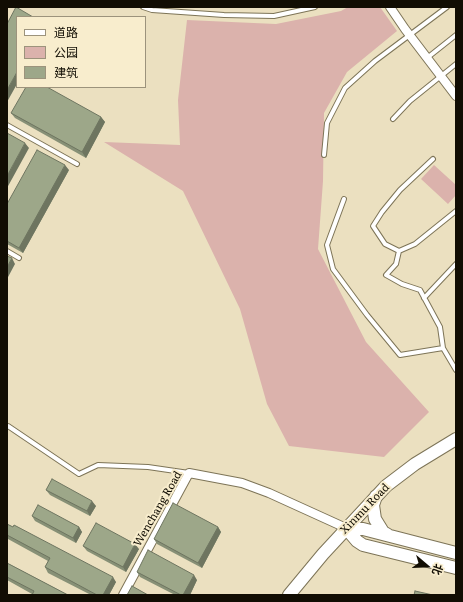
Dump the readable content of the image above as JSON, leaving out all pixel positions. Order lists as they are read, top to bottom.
{
  "streets": {
    "street": ["Wenchang Road", "Xinmu Road"]
  },
  "crossings": [
    ["Wenchang Road", "Xinmu Road"]
  ],
  "legend": ["道路", "公园", "建筑"],
  "north": "right"
}
